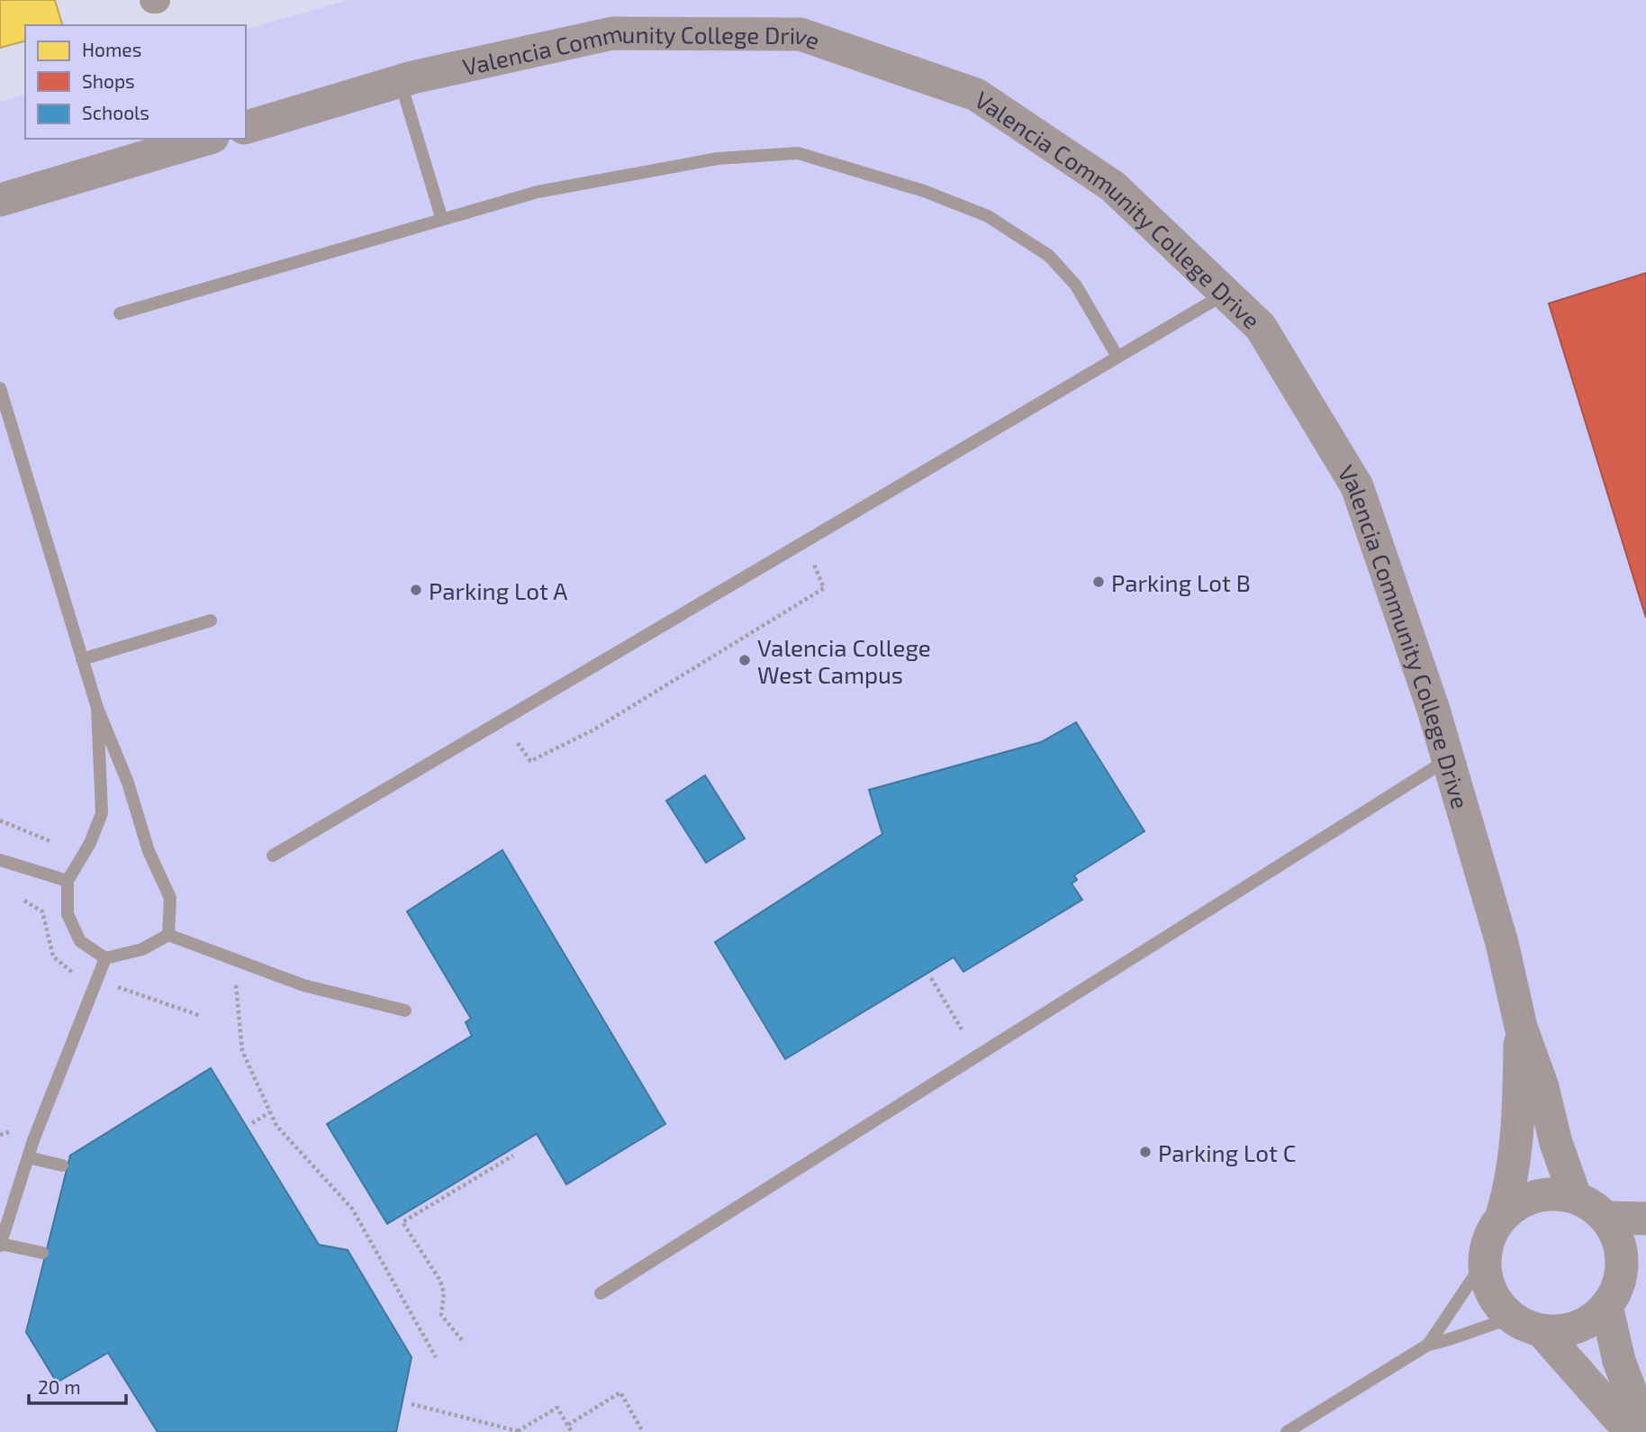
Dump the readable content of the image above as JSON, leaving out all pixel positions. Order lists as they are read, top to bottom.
{
  "streets": {
    "street": ["Valencia Community College Drive"]
  },
  "places": [
    "Parking Lot B",
    "Parking Lot A",
    "Valencia College West Campus",
    "Parking Lot C"
  ],
  "legend": ["Homes", "Shops", "Schools"],
  "scale_bar": "20 m"
}
